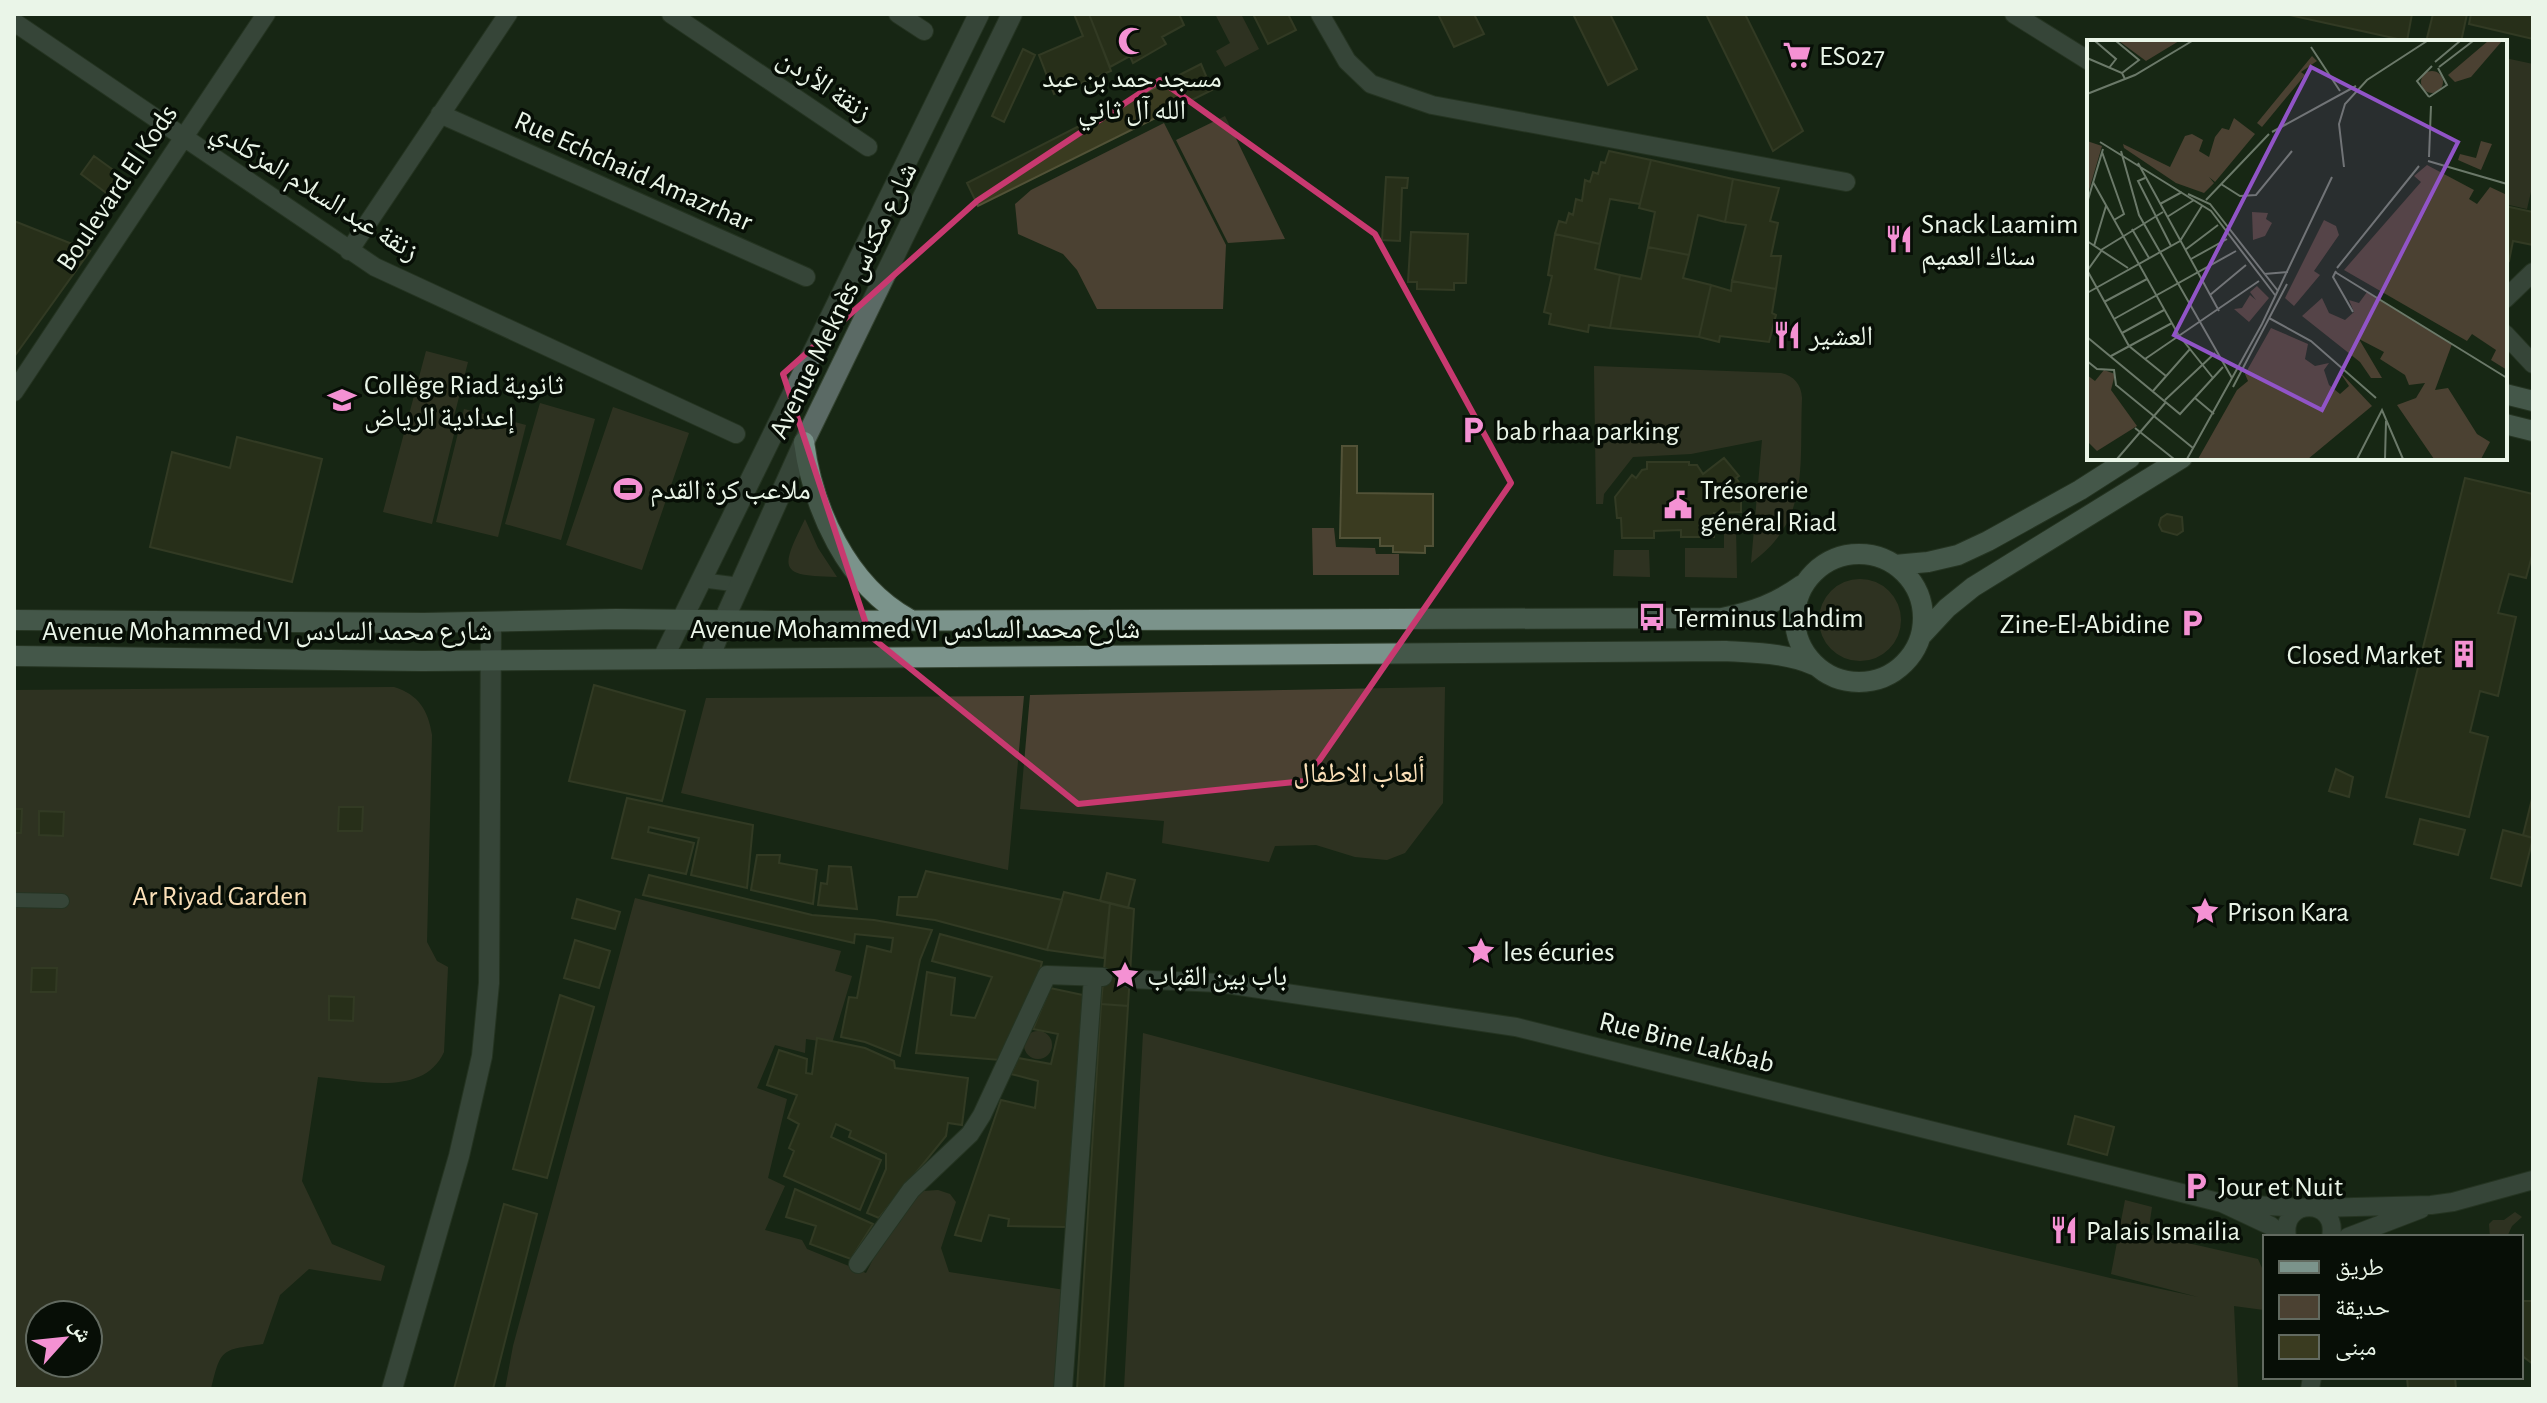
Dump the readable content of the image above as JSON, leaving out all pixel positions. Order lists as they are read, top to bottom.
{
  "streets": {
    "main road": ["Avenue Mohammed VI شارع محمد السادس"],
    "street": [
      "زنقة الأردن",
      "Rue Echchaid Amazrhar",
      "Boulevard El Kods",
      "زنقة عبد السلام المزكلدي",
      "Avenue Meknès شارع مكناس",
      "Rue Bine Lakbab"
    ]
  },
  "crossings": [
    ["Boulevard El Kods", "زنقة عبد السلام المزكلدي"],
    ["Avenue Meknès شارع مكناس", "Avenue Mohammed VI شارع محمد السادس"]
  ],
  "parks": ["ألعاب الاطفال", "Ar Riyad Garden"],
  "places": {
    "mosque": ["مسجد حمد بن عبد الله آل ثاني"],
    "supermarket": ["ES027"],
    "restaurant": ["Snack Laamim سناك العميم", "العشير", "Palais Ismailia"],
    "school or university": ["Collège Riad ثانوية إعدادية الرياض"],
    "parking": ["bab rhaa parking", "Zine-El-Abidine", "Jour et Nuit"],
    "sports": ["ملاعب كرة القدم"],
    "public building": ["Trésorerie général Riad"],
    "bus stop": ["Terminus Lahdim"],
    "building": ["Closed Market"],
    "place": ["Prison Kara", "les écuries", "باب بين القباب"]
  },
  "legend": ["طريق", "حديقة", "مبنى"],
  "north": "top right"
}
